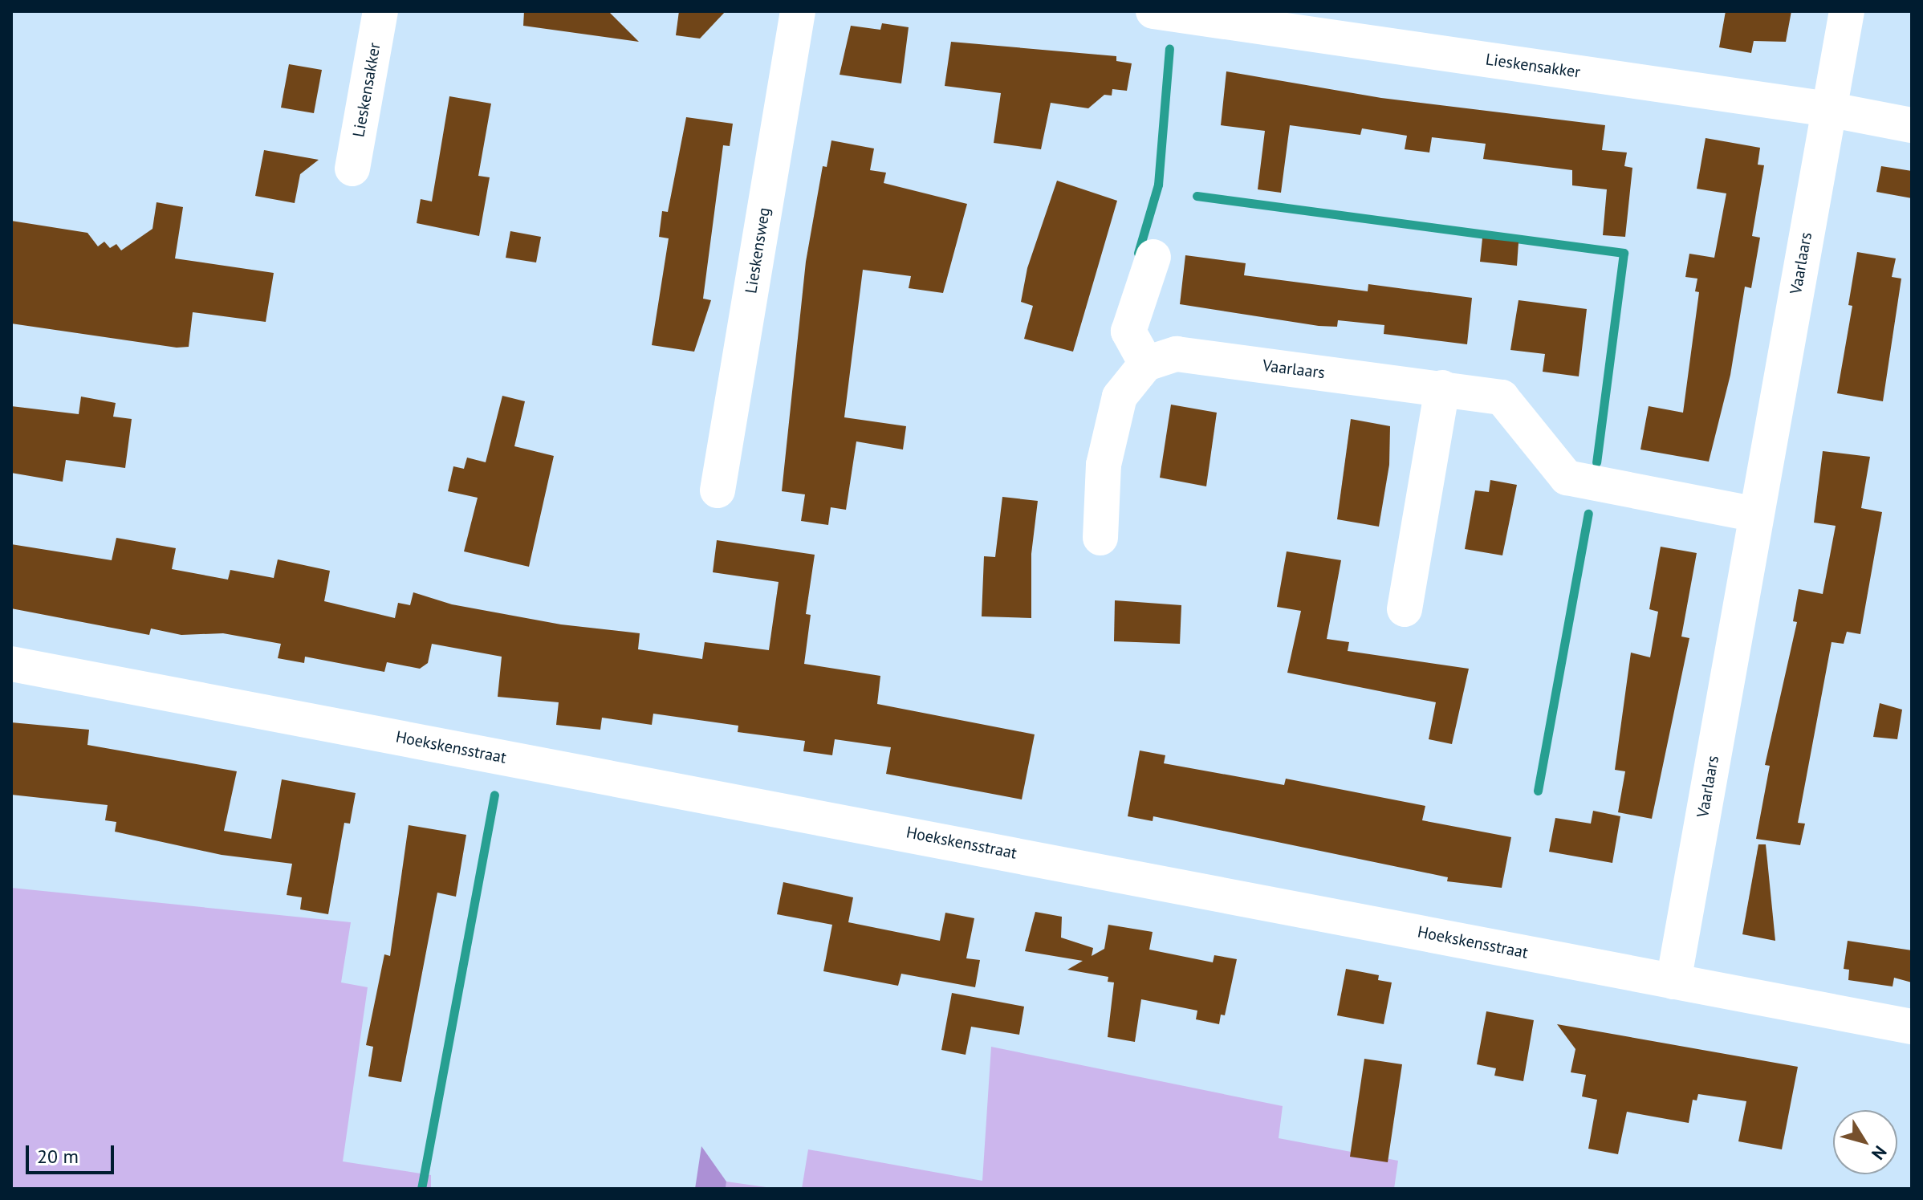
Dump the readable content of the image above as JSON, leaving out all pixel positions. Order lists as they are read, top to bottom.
{
  "streets": {
    "street": [
      "Lieskensakker",
      "Lieskensweg",
      "Vaarlaars",
      "Hoekskensstraat"
    ]
  },
  "crossings": [
    ["Lieskensakker", "Vaarlaars"],
    ["Vaarlaars", "Hoekskensstraat"]
  ],
  "scale_bar": "20 m",
  "north": "bottom right"
}
